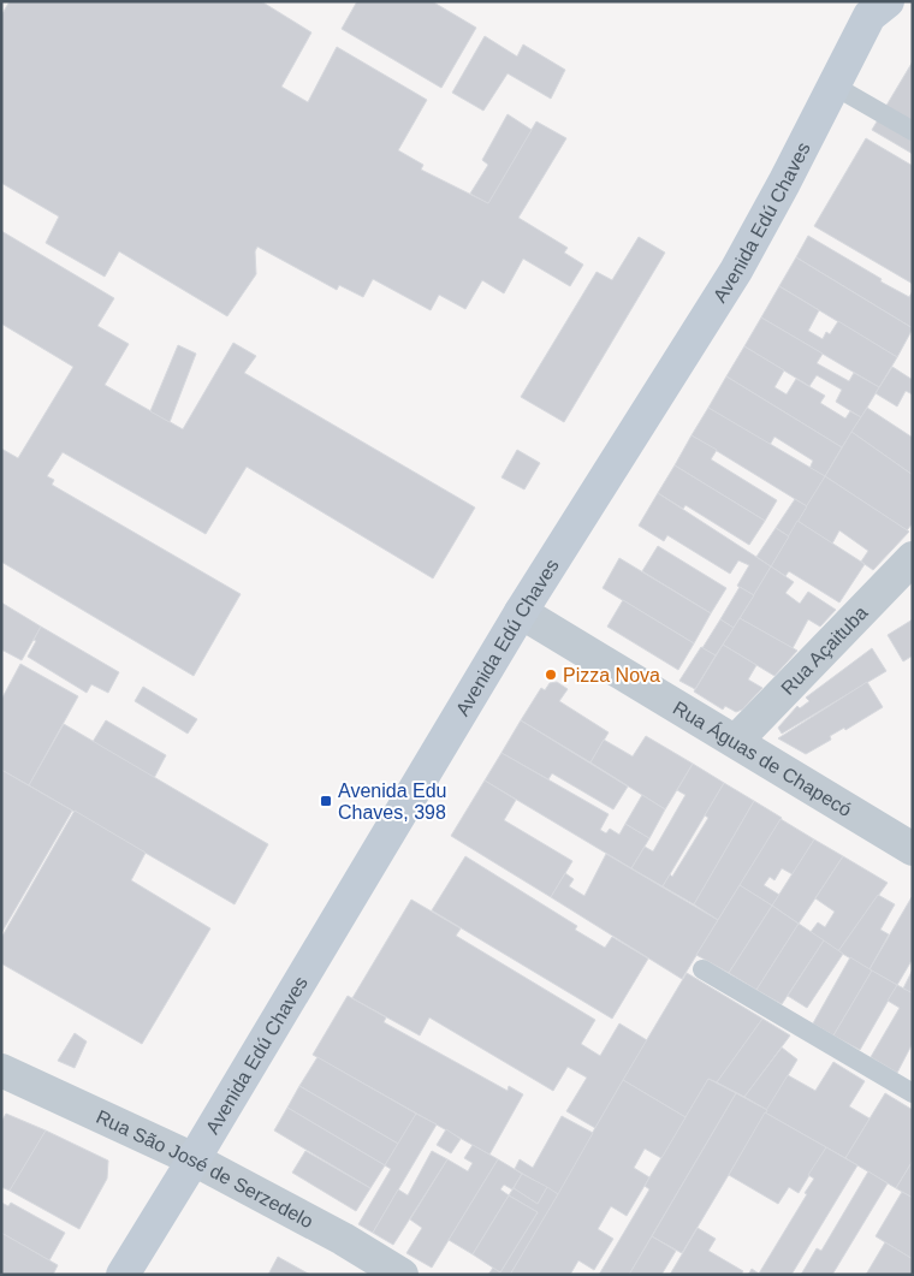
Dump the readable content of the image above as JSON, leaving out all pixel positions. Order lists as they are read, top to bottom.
{
  "streets": {
    "main road": ["Avenida Edú Chaves"],
    "street": ["Rua Açaituba", "Rua Águas de Chapecó", "Rua São José de Serzedelo"]
  },
  "crossings": [
    ["Avenida Edú Chaves", "Rua Águas de Chapecó"],
    ["Avenida Edú Chaves", "Rua São José de Serzedelo"],
    ["Rua Açaituba", "Rua Águas de Chapecó"]
  ],
  "places": {
    "other": ["Pizza Nova"],
    "transit": ["Avenida Edu Chaves, 398"]
  }
}
